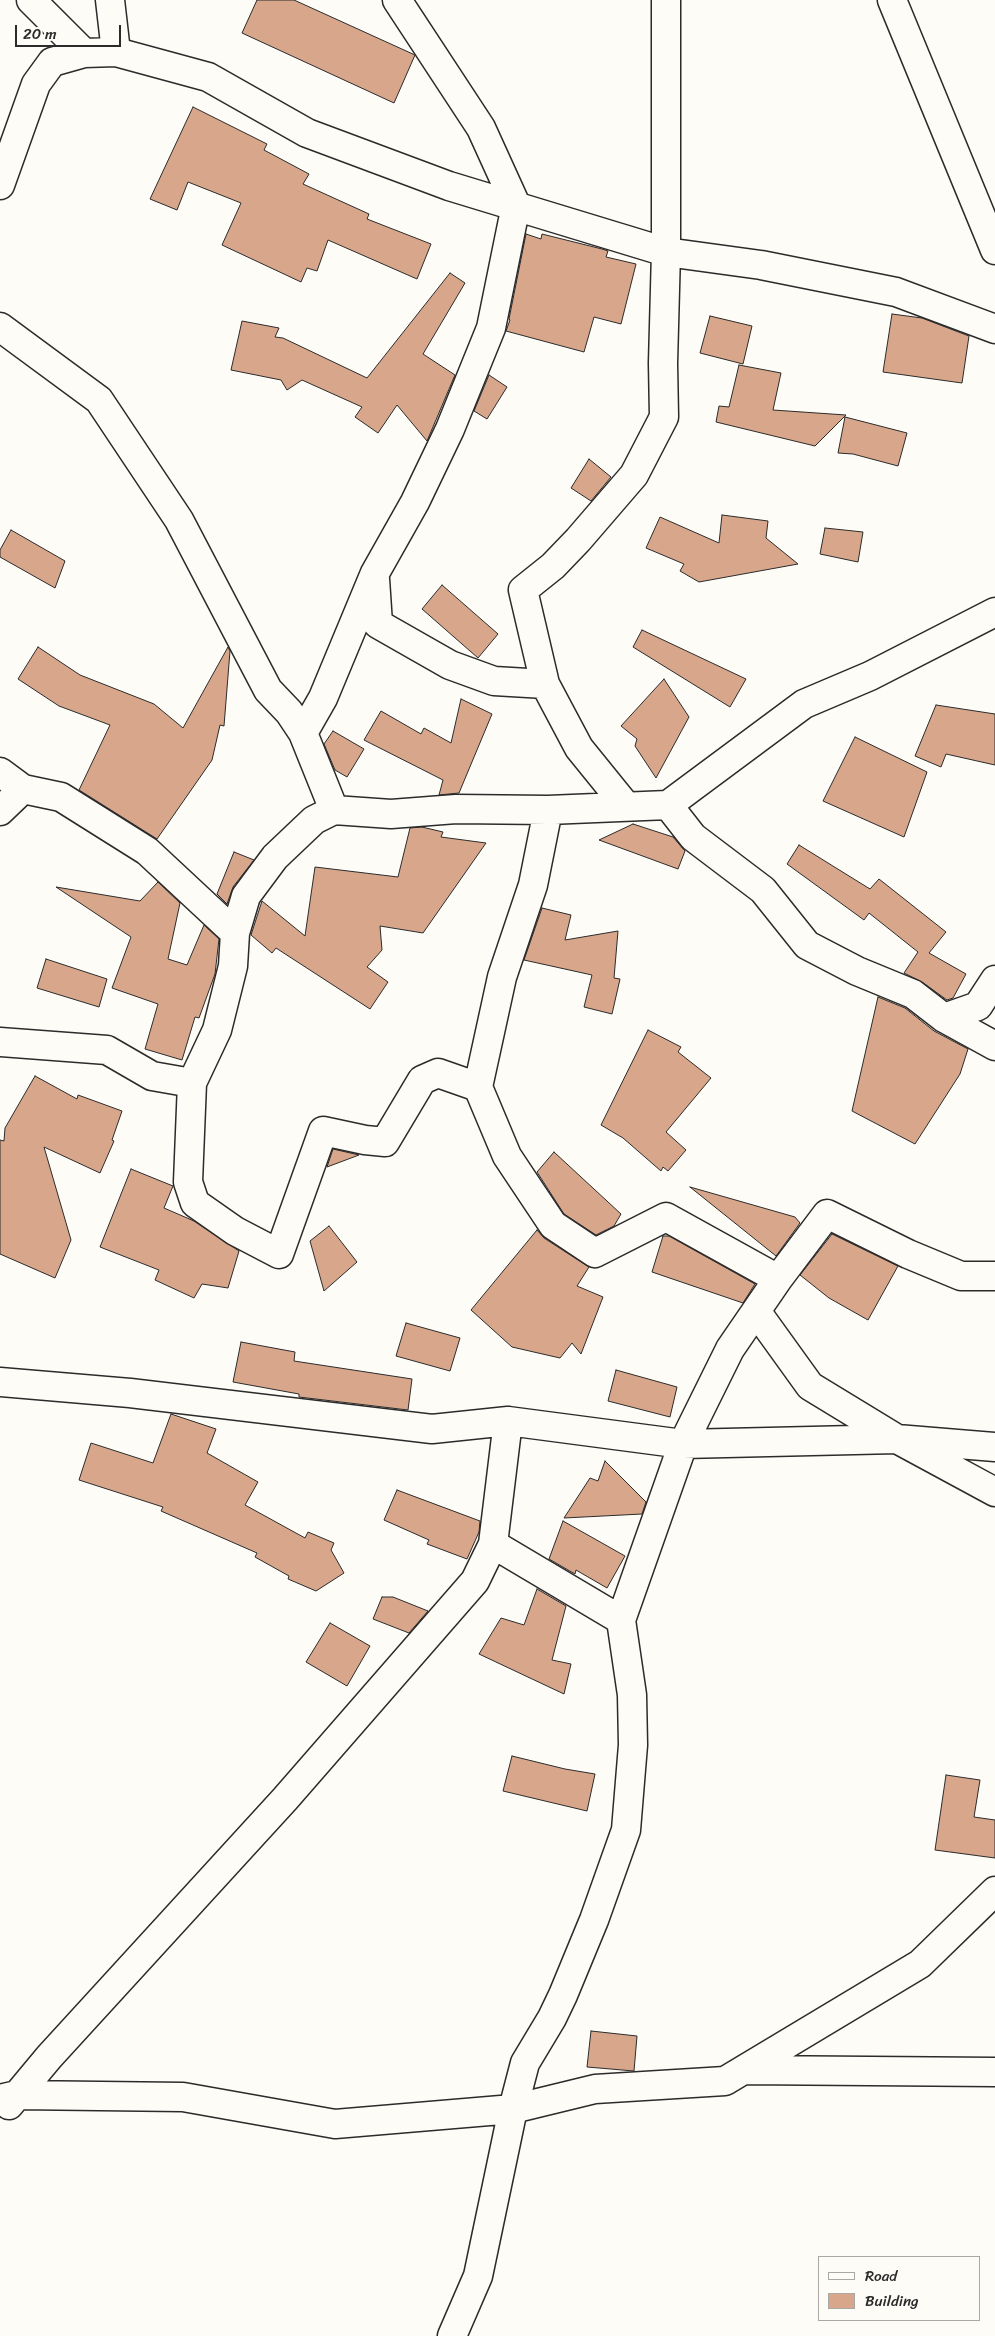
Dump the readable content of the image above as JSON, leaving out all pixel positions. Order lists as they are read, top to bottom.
{
  "legend": ["Road", "Building"],
  "scale_bar": "20 m"
}
